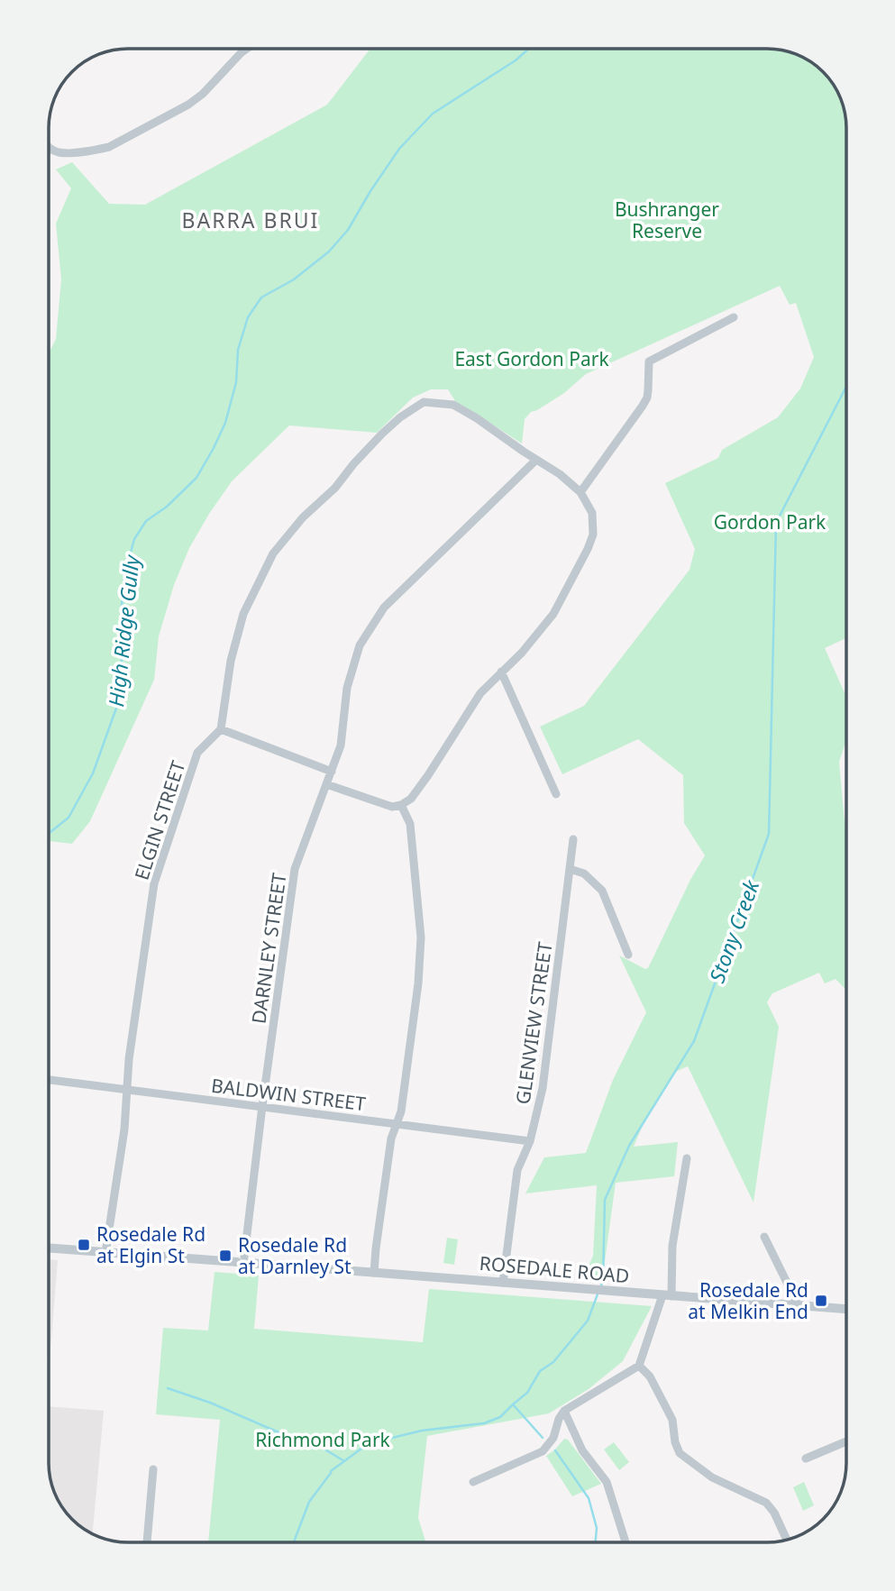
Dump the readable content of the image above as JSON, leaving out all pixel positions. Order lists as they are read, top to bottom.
{
  "streets": {
    "street": [
      "ELGIN STREET",
      "DARNLEY STREET",
      "GLENVIEW STREET",
      "BALDWIN STREET",
      "ROSEDALE ROAD"
    ]
  },
  "crossings": [
    ["ELGIN STREET", "BALDWIN STREET"],
    ["ELGIN STREET", "ROSEDALE ROAD"],
    ["DARNLEY STREET", "BALDWIN STREET"],
    ["DARNLEY STREET", "ROSEDALE ROAD"],
    ["GLENVIEW STREET", "BALDWIN STREET"],
    ["GLENVIEW STREET", "ROSEDALE ROAD"]
  ],
  "districts": ["BARRA BRUI"],
  "water": ["High Ridge Gully", "Stony Creek"],
  "parks": [
    "Bushranger Reserve",
    "East Gordon Park",
    "Gordon Park",
    "Richmond Park"
  ],
  "places": {
    "transit": ["Rosedale Rd at Elgin St", "Rosedale Rd at Darnley St", "Rosedale Rd at Melkin End"]
  }
}
